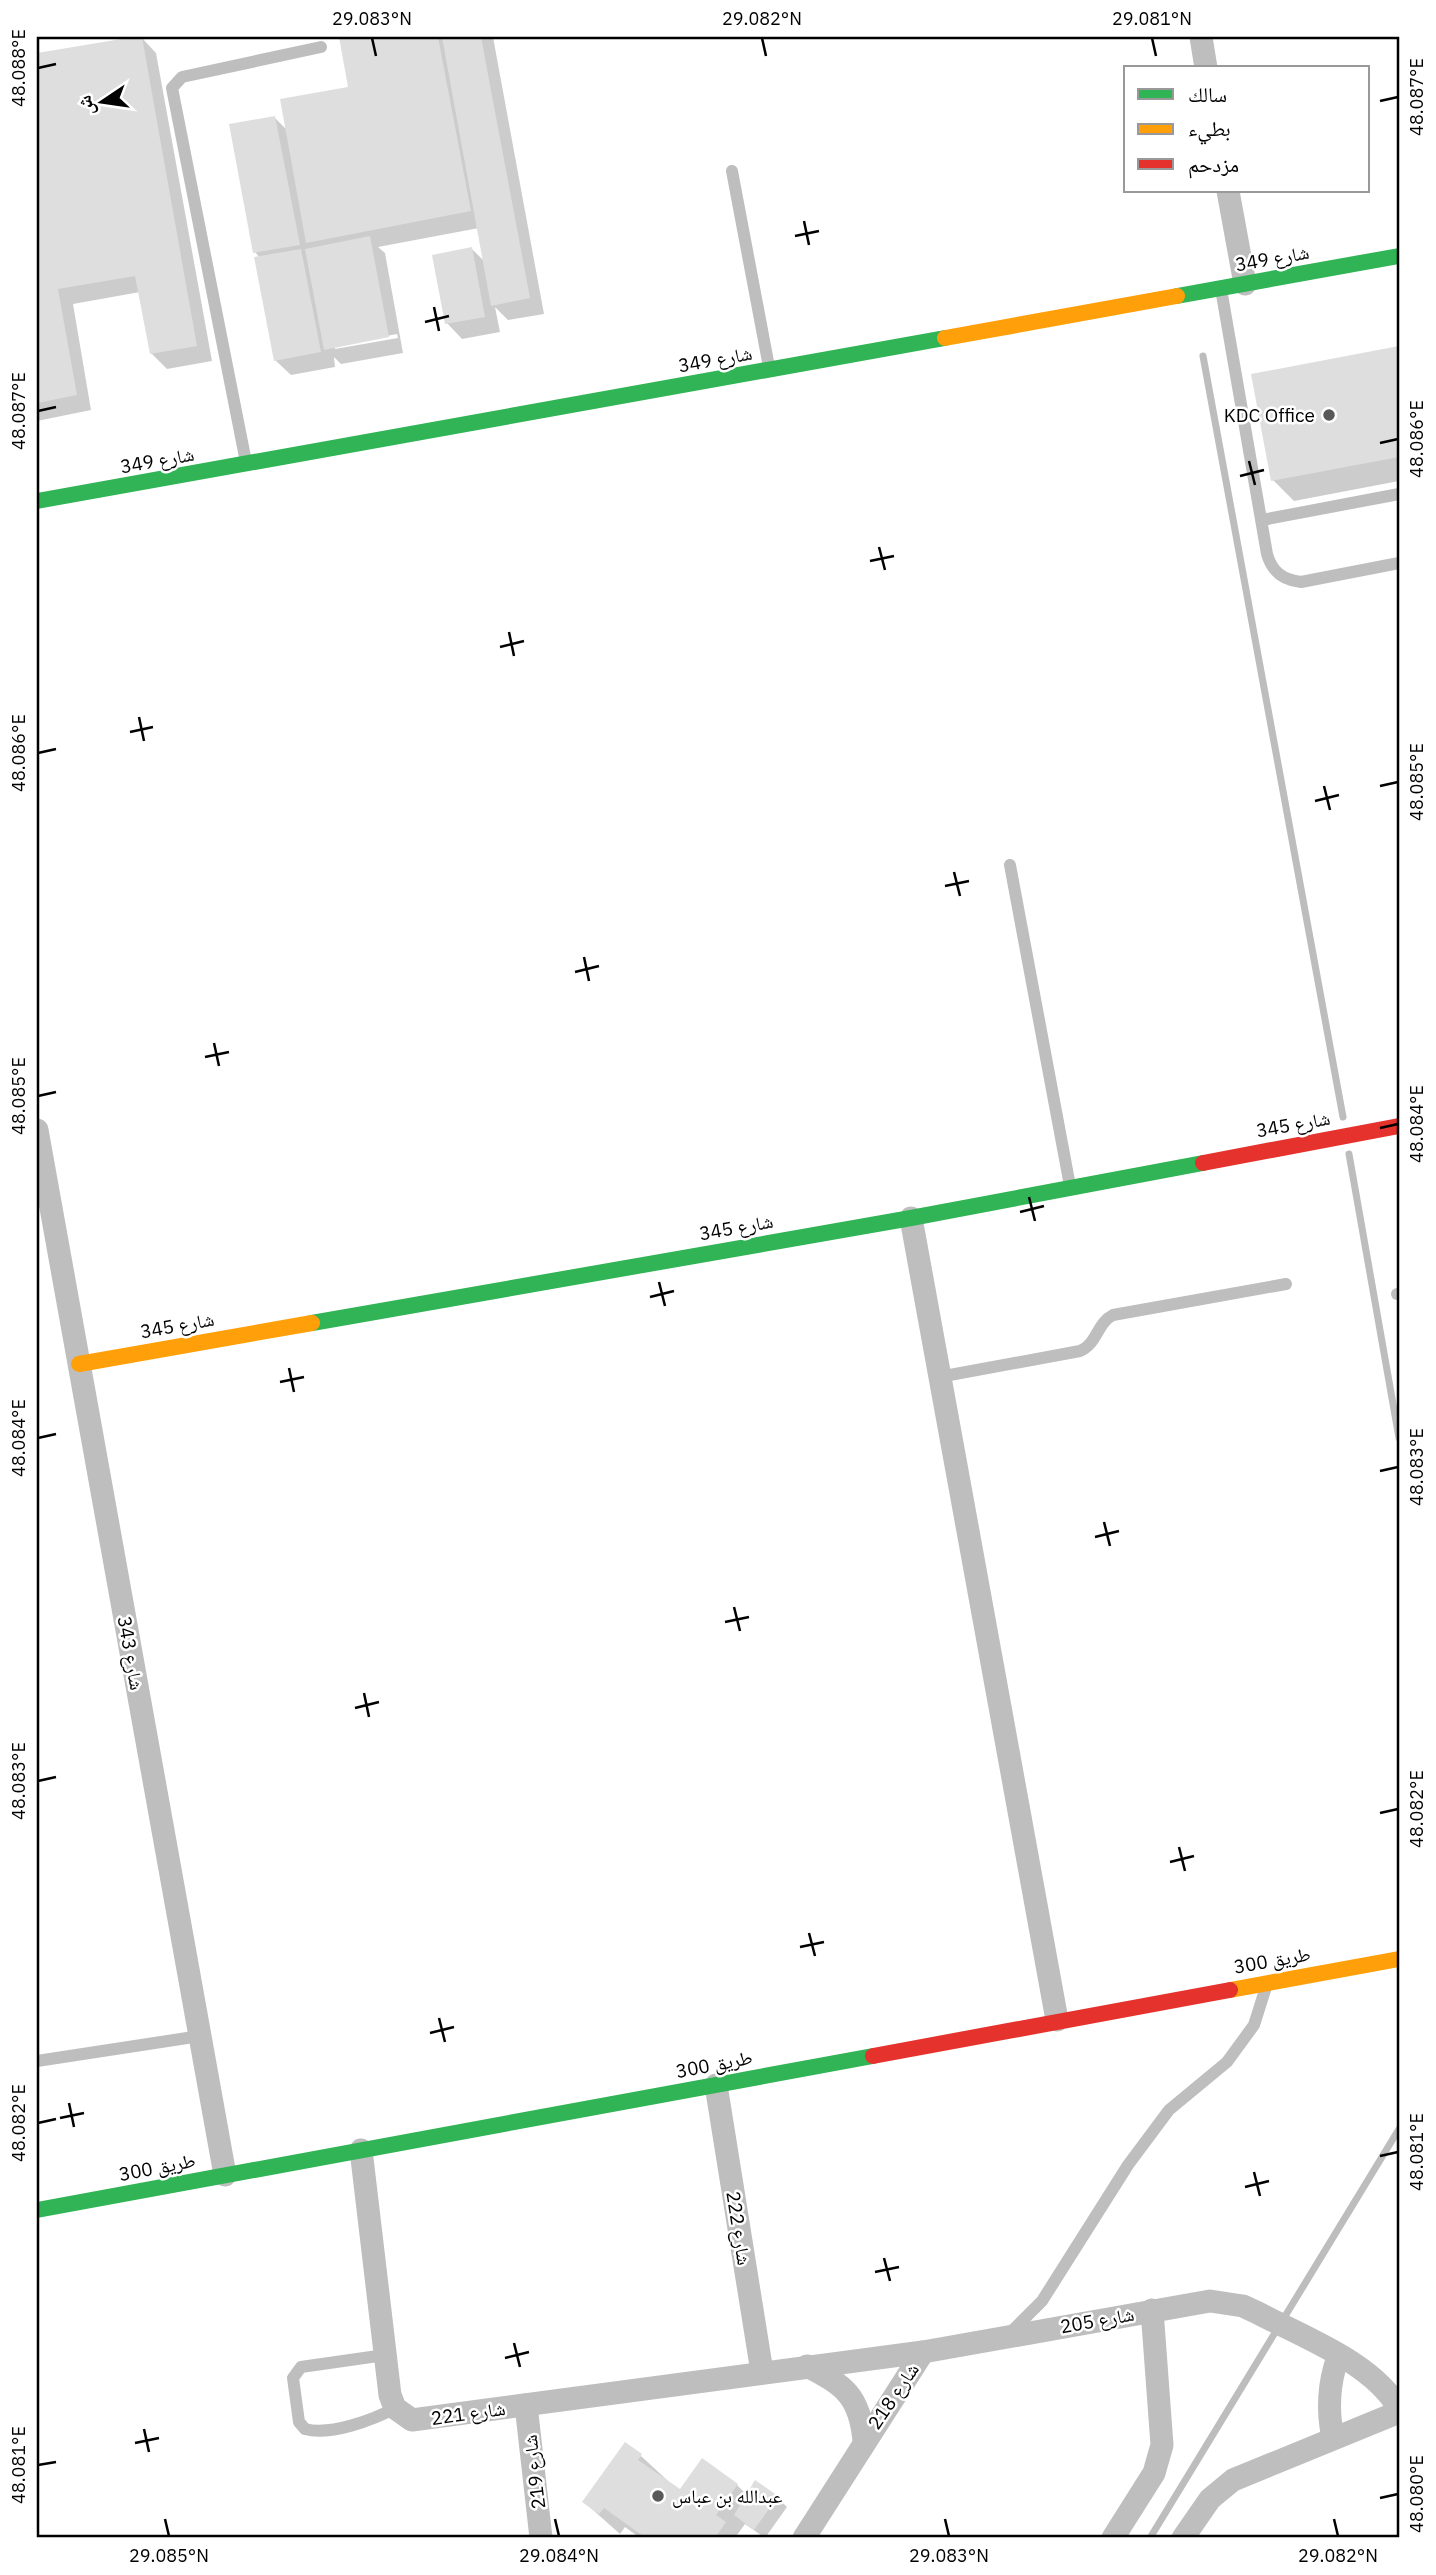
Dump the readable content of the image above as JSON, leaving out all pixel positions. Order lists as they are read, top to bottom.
{
  "streets": {
    "street": [
      "شارع 349",
      "شارع 345",
      "شارع 343",
      "طريق 300",
      "شارع 222",
      "شارع 205",
      "شارع 218",
      "شارع 221",
      "شارع 219"
    ]
  },
  "crossings": [
    ["شارع 345", "شارع 343"],
    ["شارع 343", "طريق 300"],
    ["طريق 300", "شارع 222"],
    ["شارع 222", "شارع 205"],
    ["شارع 222", "شارع 221"],
    ["شارع 205", "شارع 218"],
    ["شارع 205", "شارع 221"],
    ["شارع 221", "شارع 219"]
  ],
  "places": ["KDC Office", "عبدالله بن عباس"],
  "legend": ["سالك", "بطيء", "مزدحم"],
  "north": "left",
  "coordinates": [
    "29.083°N",
    "29.082°N",
    "29.081°N",
    "48.088°E",
    "48.087°E",
    "48.086°E",
    "48.085°E",
    "48.084°E",
    "48.083°E",
    "48.082°E",
    "48.081°E",
    "48.080°E",
    "29.085°N",
    "29.084°N"
  ]
}
